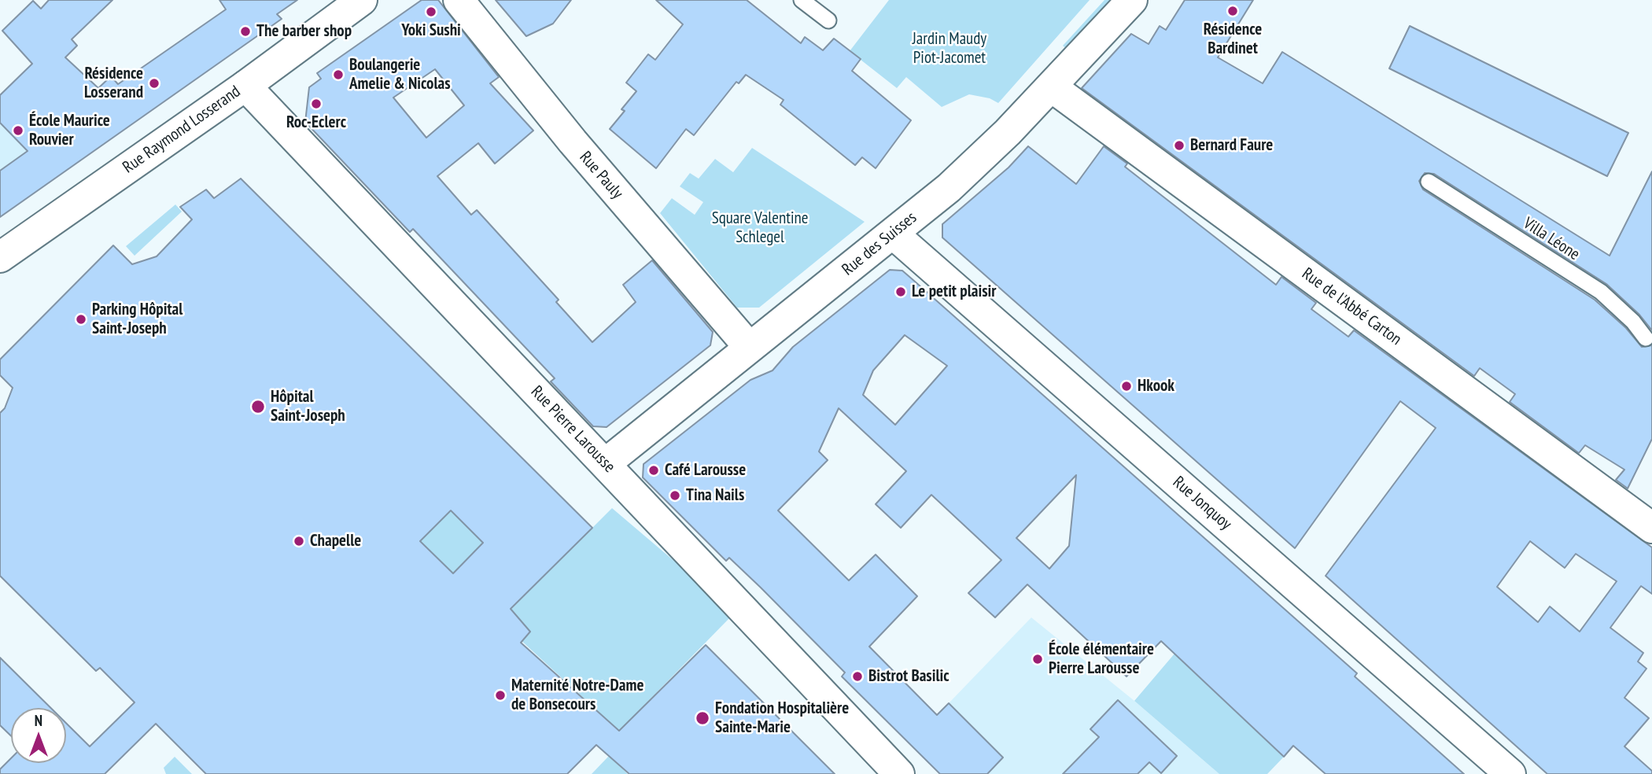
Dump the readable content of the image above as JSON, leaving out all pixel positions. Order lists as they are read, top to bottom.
{
  "streets": {
    "street": [
      "Rue Raymond Losserand",
      "Rue Pauly",
      "Rue des Suisses",
      "Rue de l'Abbé Carton",
      "Rue Pierre Larousse",
      "Rue Jonquoy"
    ],
    "lane": ["Villa Léone"]
  },
  "crossings": [
    ["Rue Raymond Losserand", "Rue Pierre Larousse"],
    ["Rue Pauly", "Rue des Suisses"],
    ["Rue des Suisses", "Rue de l'Abbé Carton"],
    ["Rue des Suisses", "Rue Pierre Larousse"],
    ["Rue des Suisses", "Rue Jonquoy"]
  ],
  "parks": ["Jardin Maudy Piot-Jacomet", "Square Valentine Schlegel"],
  "places": [
    "Résidence Bardinet",
    "Yoki Sushi",
    "The barber shop",
    "Boulangerie Amelie & Nicolas",
    "Résidence Losserand",
    "Roc-Eclerc",
    "École Maurice Rouvier",
    "Bernard Faure",
    "Le petit plaisir",
    "Parking Hôpital Saint-Joseph",
    "Hkook",
    "Hôpital Saint-Joseph",
    "Café Larousse",
    "Tina Nails",
    "Chapelle",
    "École élémentaire Pierre Larousse",
    "Bistrot Basilic",
    "Maternité Notre-Dame de Bonsecours",
    "Fondation Hospitalière Sainte-Marie"
  ],
  "north": "top"
}
